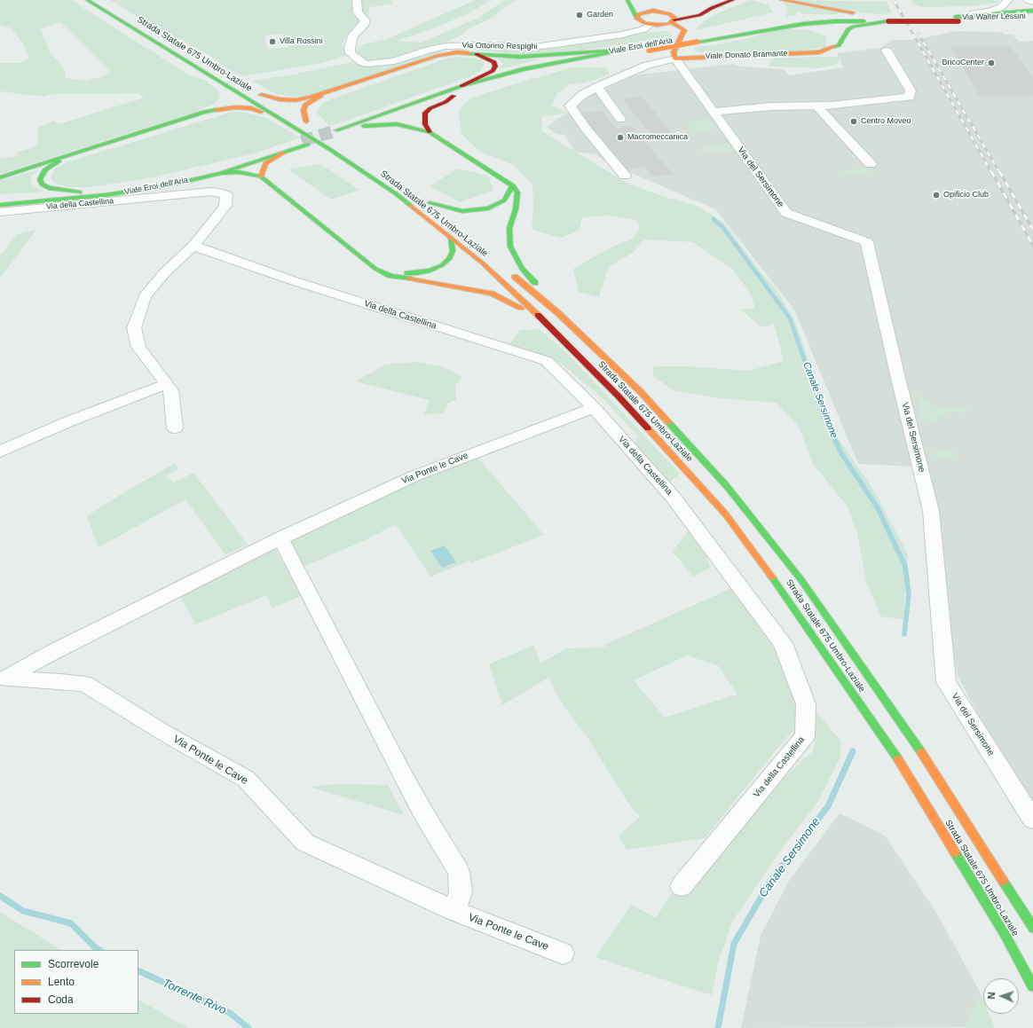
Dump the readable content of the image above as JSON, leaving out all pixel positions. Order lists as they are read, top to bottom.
{
  "streets": {
    "main road": [
      "Via Walter Lessini",
      "Viale Eroi dell'Aria",
      "Strada Statale 675 Umbro-Laziale",
      "Viale Donato Bramante"
    ],
    "street": [
      "Via Ottorino Respighi",
      "Via del Sersimone",
      "Via della Castellina",
      "Via Ponte le Cave"
    ]
  },
  "crossings": [
    ["Via Walter Lessini", "Viale Eroi dell'Aria"],
    ["Viale Eroi dell'Aria", "Viale Donato Bramante"],
    ["Viale Donato Bramante", "Via del Sersimone"],
    ["Via della Castellina", "Via Ponte le Cave"]
  ],
  "water": ["Canale Sersimone", "Torrente Rivo"],
  "places": [
    "Garden",
    "Villa Rossini",
    "BricoCenter",
    "Centro Moveo",
    "Macromeccanica",
    "Opificio Club"
  ],
  "legend": ["Scorrevole", "Lento", "Coda"],
  "north": "left"
}
